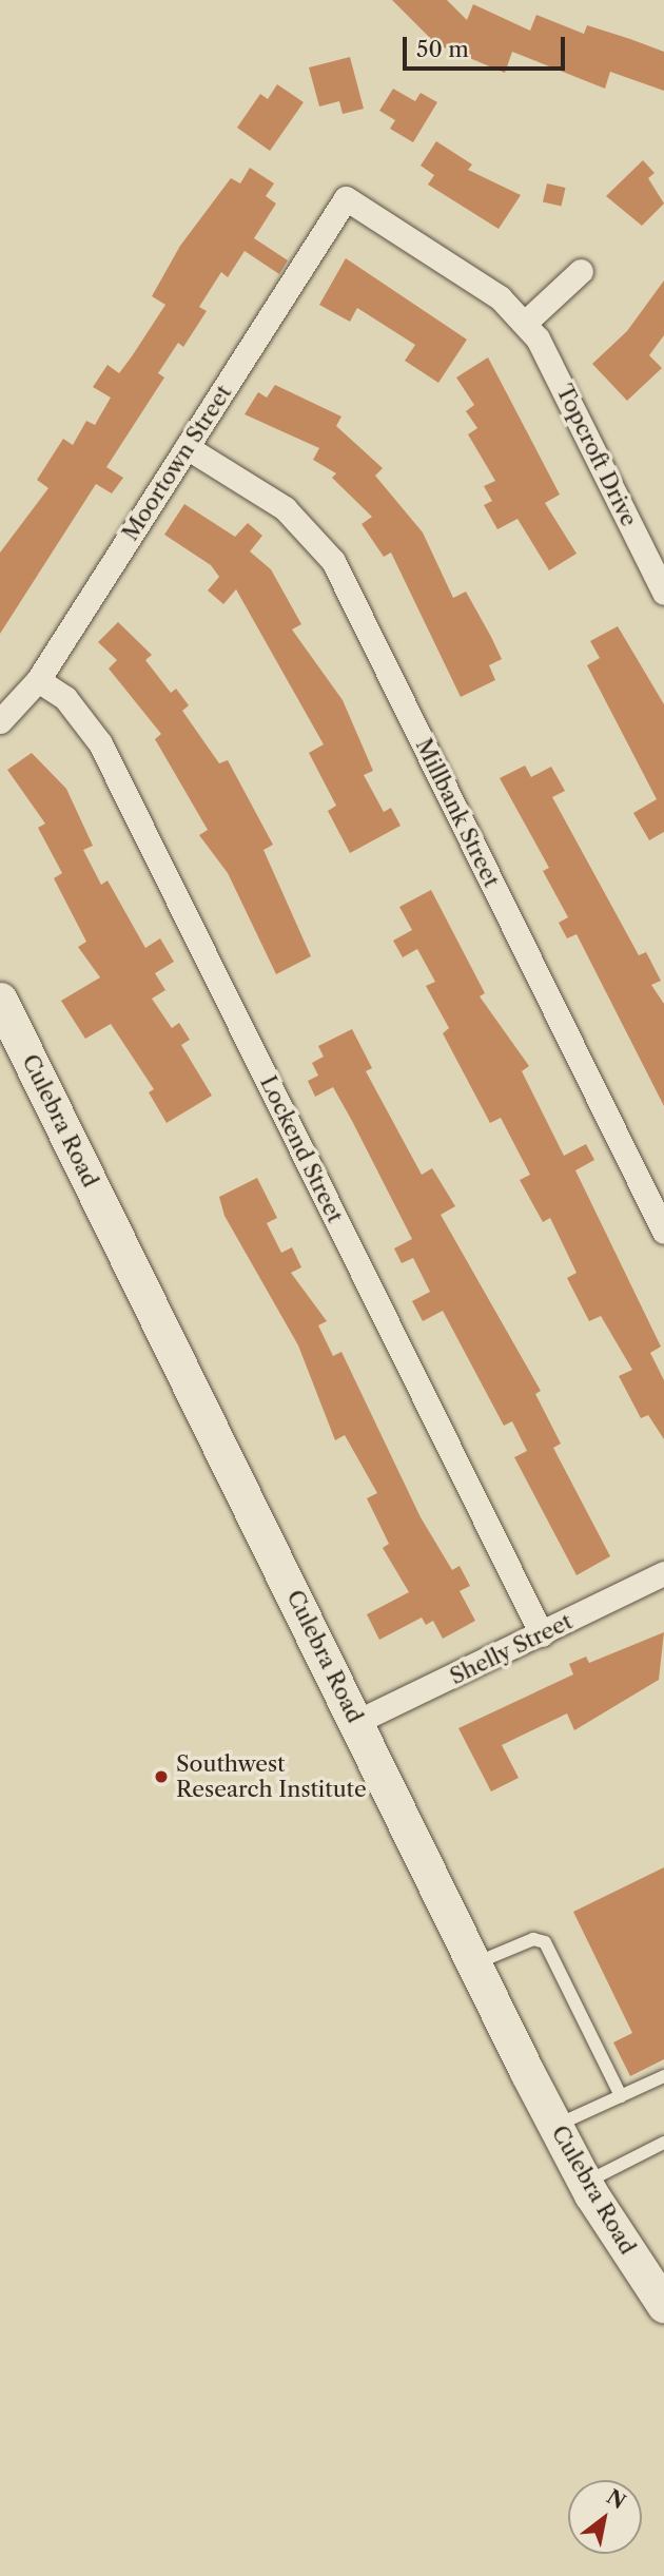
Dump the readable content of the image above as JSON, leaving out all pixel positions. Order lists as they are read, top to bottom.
{
  "streets": {
    "main road": ["Culebra Road"],
    "street": [
      "Topcroft Drive",
      "Moortown Street",
      "Millbank Street",
      "Lockend Street",
      "Shelly Street"
    ]
  },
  "crossings": [
    ["Topcroft Drive", "Moortown Street"],
    ["Moortown Street", "Millbank Street"],
    ["Moortown Street", "Lockend Street"],
    ["Culebra Road", "Shelly Street"],
    ["Lockend Street", "Shelly Street"]
  ],
  "places": ["Southwest Research Institute"],
  "scale_bar": "50 m",
  "north": "top right"
}
